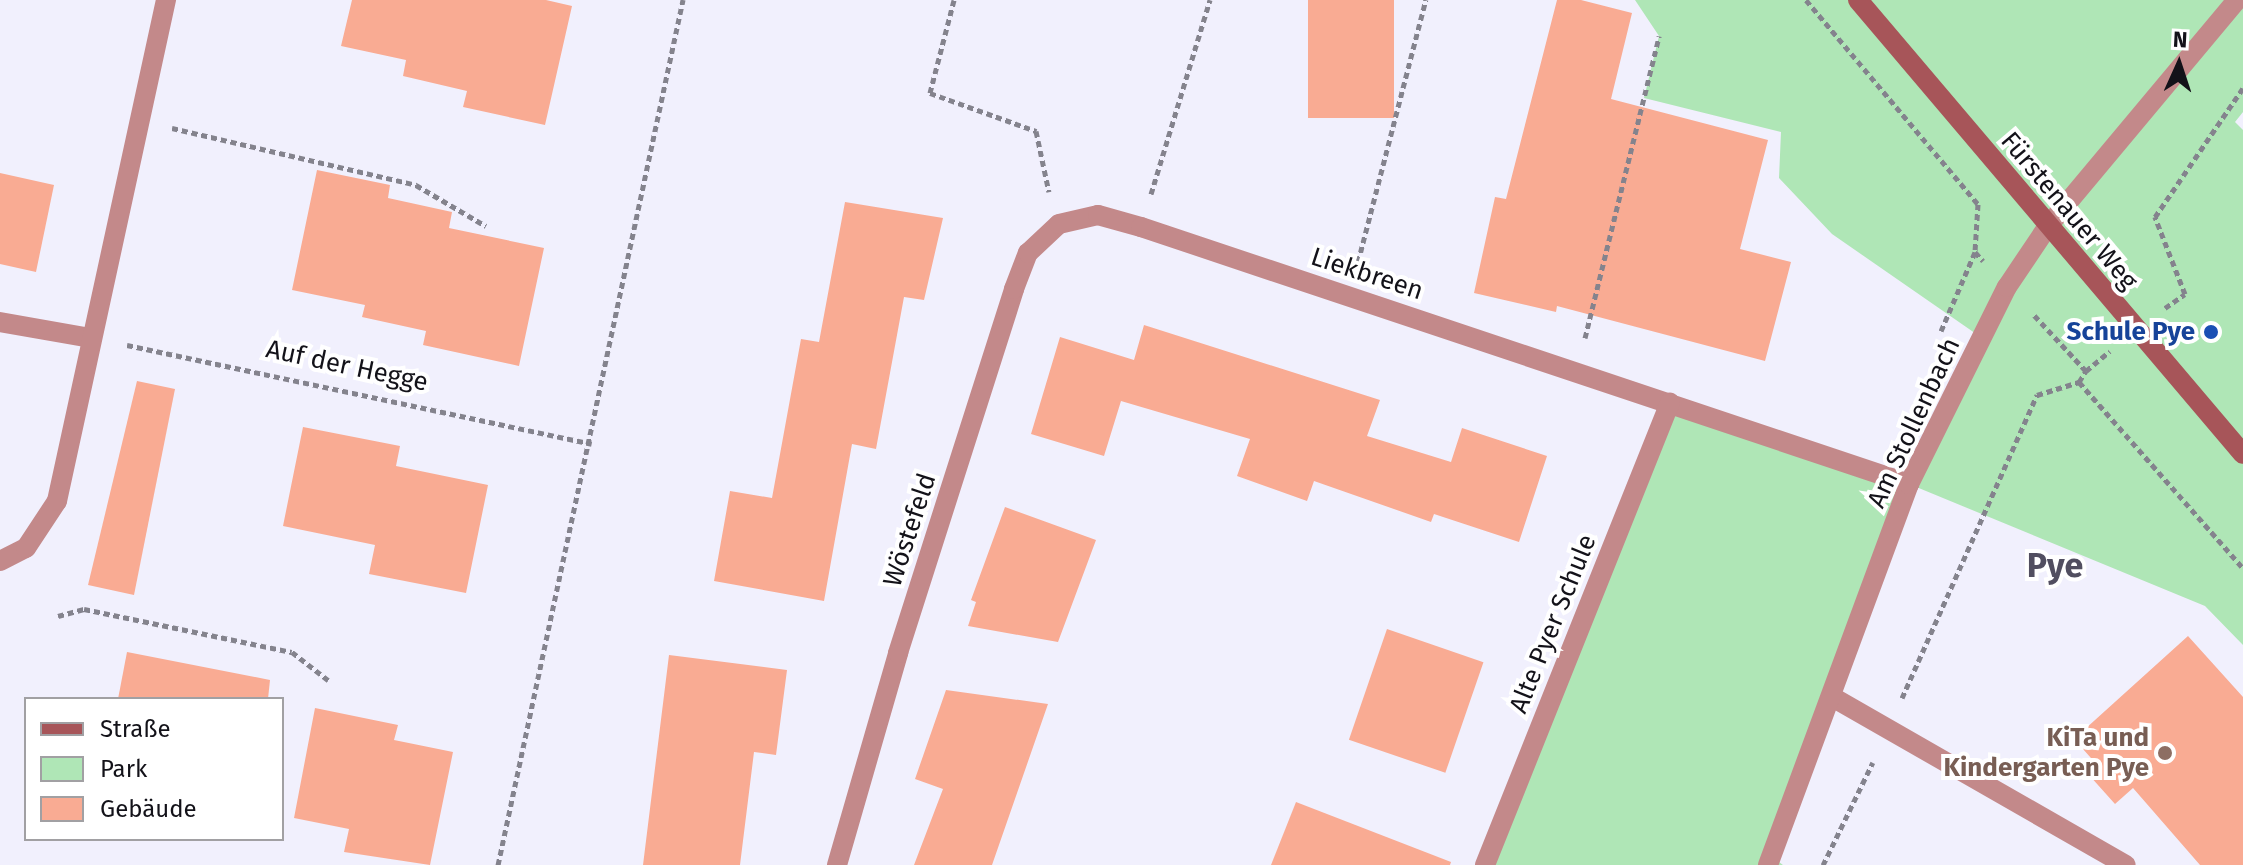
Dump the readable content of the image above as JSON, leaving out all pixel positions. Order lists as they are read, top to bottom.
{
  "streets": {
    "street": [
      "Fürstenauer Weg",
      "Liekbreen",
      "Am Stollenbach",
      "Wöstefeld",
      "Alte Pyer Schule"
    ],
    "path": ["Auf der Hegge"]
  },
  "crossings": [
    ["Fürstenauer Weg", "Am Stollenbach"],
    ["Liekbreen", "Am Stollenbach"],
    ["Liekbreen", "Wöstefeld"],
    ["Liekbreen", "Alte Pyer Schule"]
  ],
  "districts": ["Pye"],
  "places": ["Schule Pye", "KiTa und Kindergarten Pye"],
  "legend": ["Straße", "Park", "Gebäude"],
  "north": "top"
}
